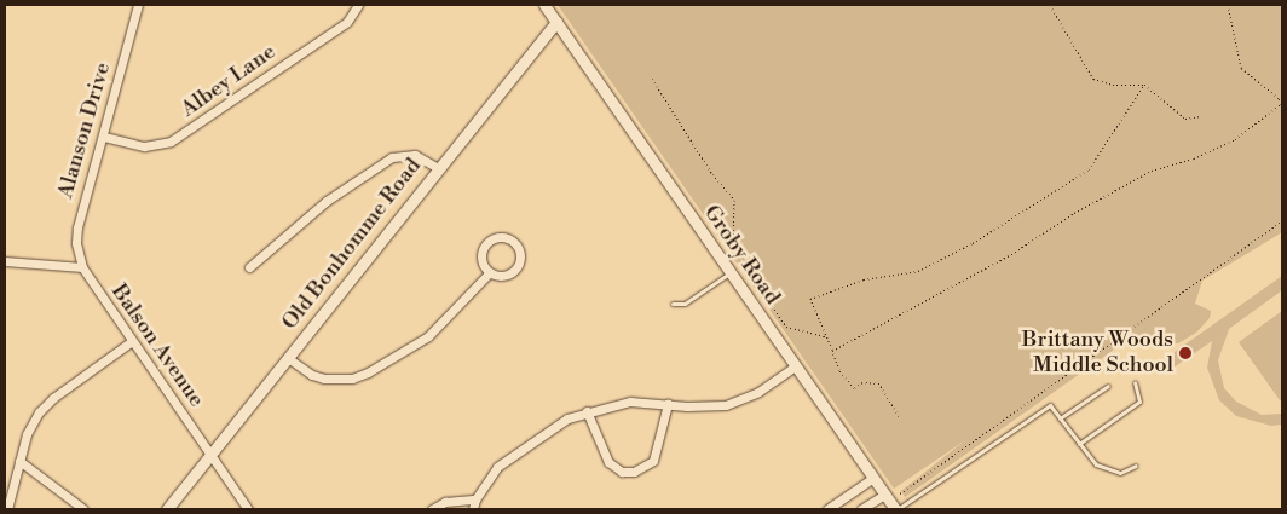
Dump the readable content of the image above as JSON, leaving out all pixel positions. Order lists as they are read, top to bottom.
{
  "streets": {
    "street": [
      "Albey Lane",
      "Alanson Drive",
      "Old Bonhomme Road",
      "Groby Road",
      "Balson Avenue"
    ]
  },
  "crossings": [
    ["Albey Lane", "Alanson Drive"],
    ["Alanson Drive", "Balson Avenue"],
    ["Old Bonhomme Road", "Groby Road"],
    ["Old Bonhomme Road", "Balson Avenue"]
  ],
  "places": ["Brittany Woods Middle School"]
}
